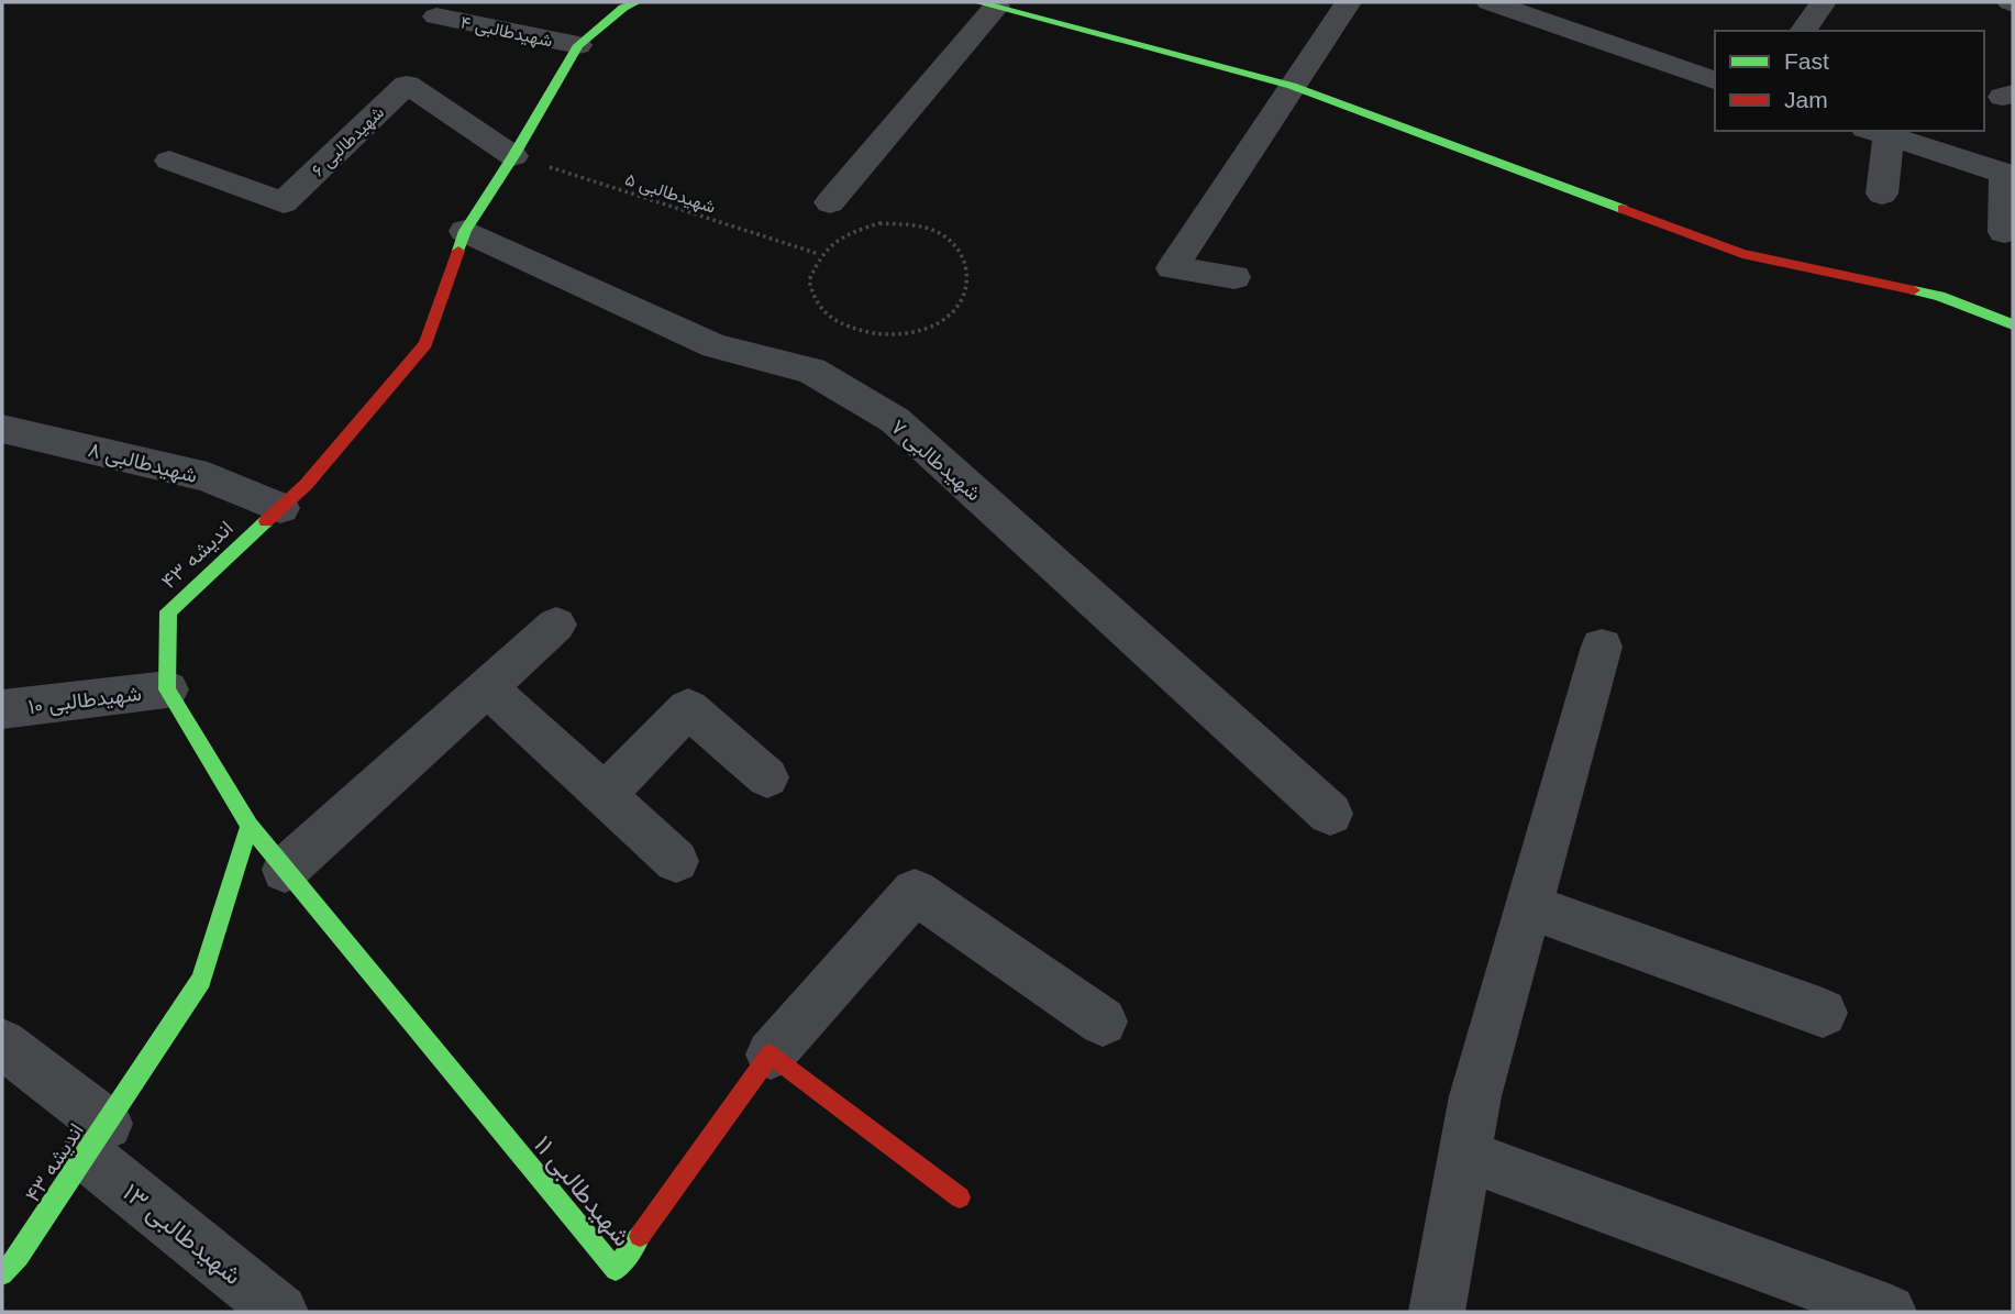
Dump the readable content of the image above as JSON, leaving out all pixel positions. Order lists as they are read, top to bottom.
{
  "streets": {
    "street": [
      "شهیدطالبی ۴",
      "شهیدطالبی ۶",
      "شهیدطالبی ۷",
      "شهیدطالبی ۸",
      "اندیشه ۴۳",
      "شهیدطالبی ۱۰",
      "شهیدطالبی ۱۱",
      "شهیدطالبی ۱۳"
    ],
    "path": ["شهیدطالبی ۵"]
  },
  "crossings": [
    ["شهیدطالبی ۴", "اندیشه ۴۳"],
    ["شهیدطالبی ۶", "شهیدطالبی ۵"],
    ["شهیدطالبی ۶", "اندیشه ۴۳"],
    ["شهیدطالبی ۵", "اندیشه ۴۳"],
    ["شهیدطالبی ۷", "اندیشه ۴۳"],
    ["شهیدطالبی ۸", "اندیشه ۴۳"],
    ["اندیشه ۴۳", "شهیدطالبی ۱۰"],
    ["اندیشه ۴۳", "شهیدطالبی ۱۱"],
    ["اندیشه ۴۳", "شهیدطالبی ۱۳"]
  ],
  "legend": ["Fast", "Jam"]
}
